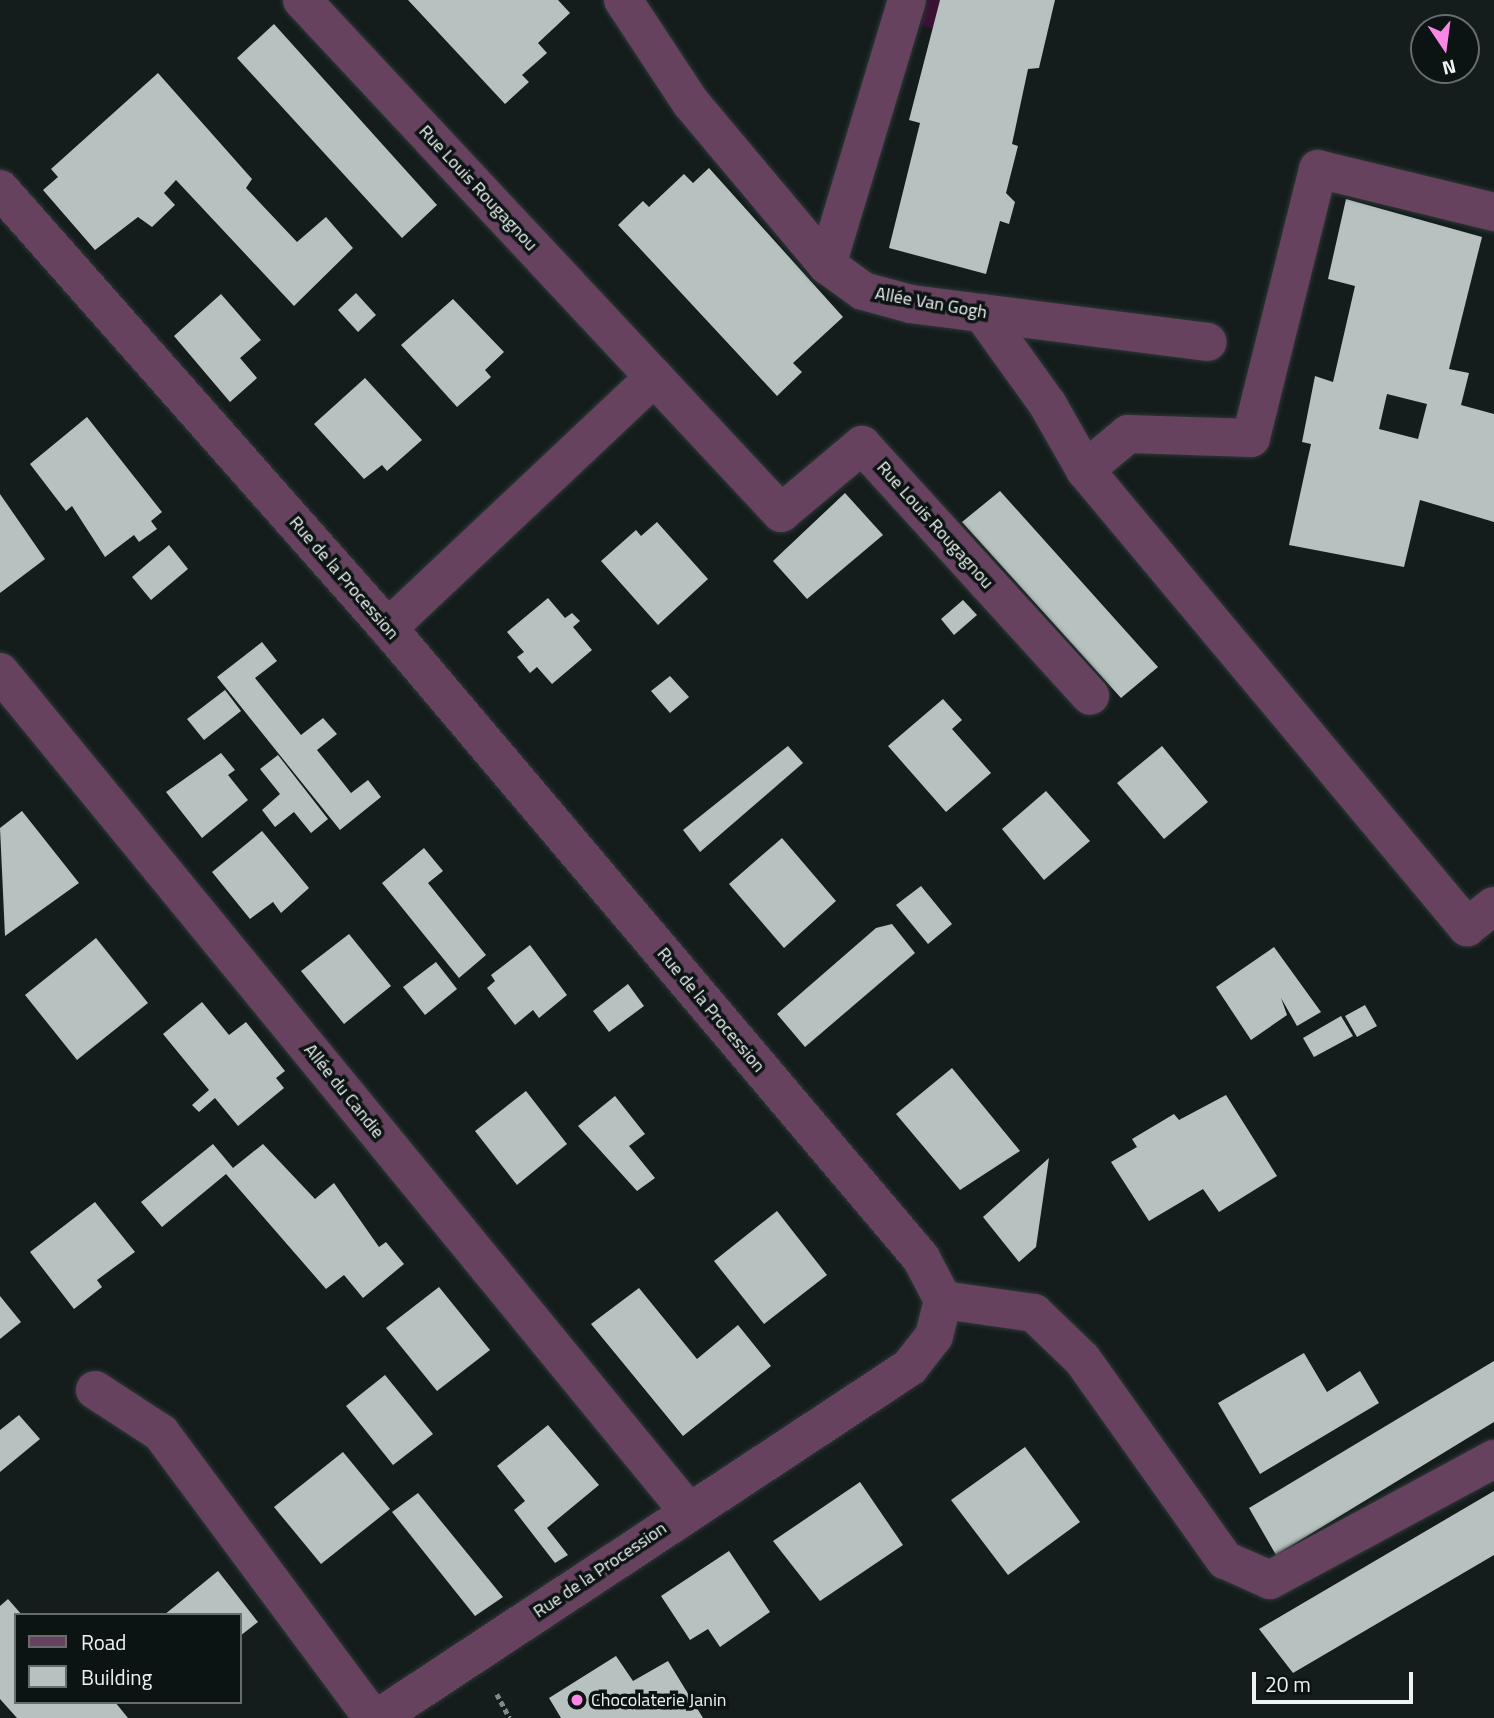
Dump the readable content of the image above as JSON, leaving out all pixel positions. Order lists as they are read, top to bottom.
{
  "streets": {
    "street": [
      "Rue Louis Rougagnou",
      "Allée Van Gogh",
      "Rue de la Procession",
      "Allée du Candie"
    ]
  },
  "crossings": [
    ["Rue de la Procession", "Allée du Candie"]
  ],
  "places": ["Chocolaterie Janin"],
  "legend": ["Road", "Building"],
  "scale_bar": "20 m",
  "north": "bottom"
}
